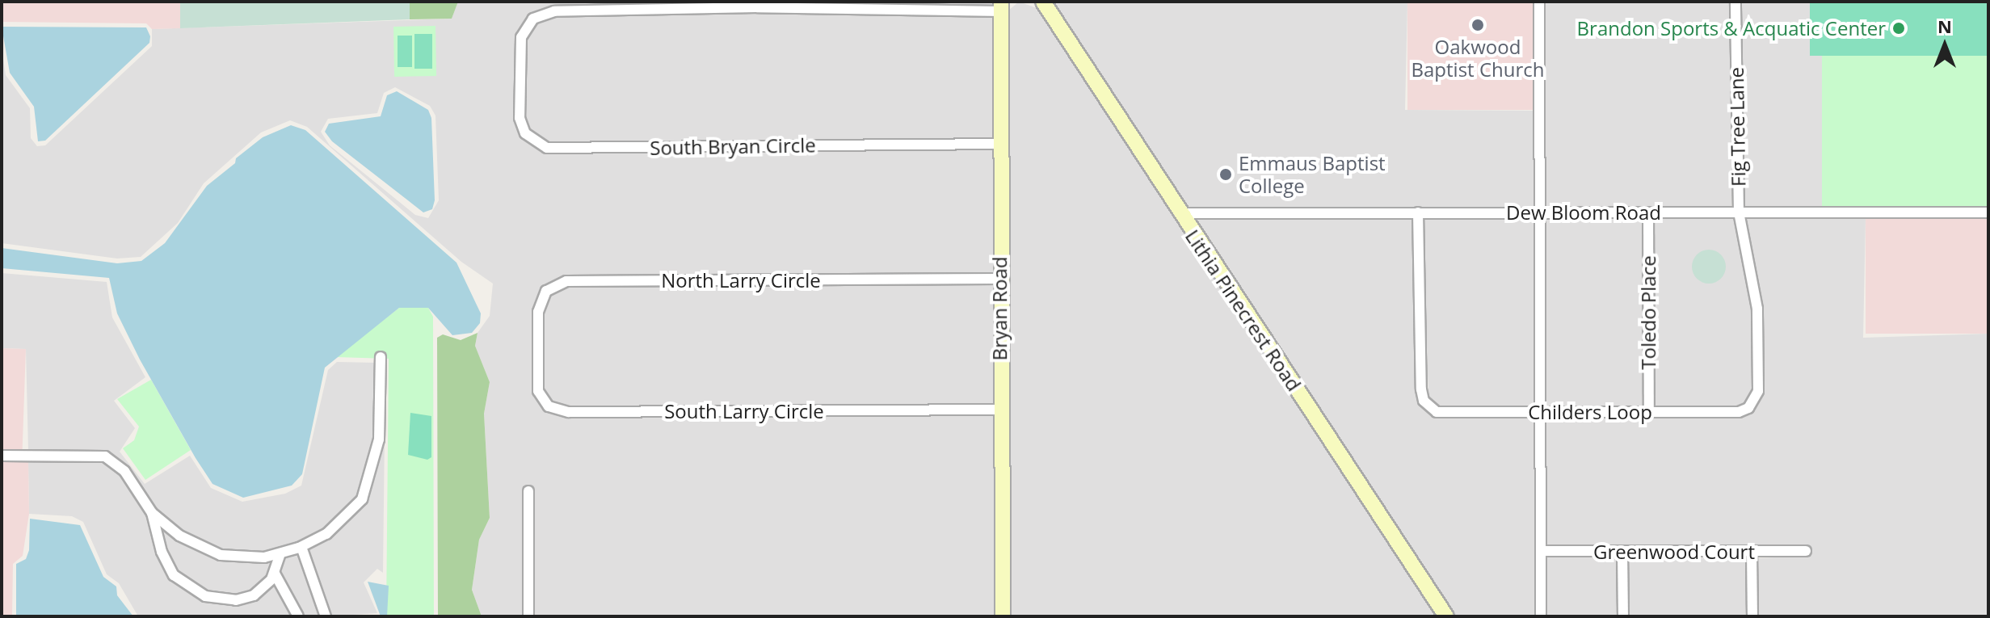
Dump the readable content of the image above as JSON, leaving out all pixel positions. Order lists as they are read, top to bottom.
{
  "streets": {
    "main road": ["Bryan Road", "Lithia Pinecrest Road"],
    "street": [
      "Fig Tree Lane",
      "South Bryan Circle",
      "Dew Bloom Road",
      "North Larry Circle",
      "Toledo Place",
      "South Larry Circle",
      "Childers Loop",
      "Greenwood Court"
    ]
  },
  "crossings": [
    ["Fig Tree Lane", "Dew Bloom Road"],
    ["Fig Tree Lane", "Childers Loop"],
    ["South Bryan Circle", "Bryan Road"],
    ["Dew Bloom Road", "Lithia Pinecrest Road"],
    ["Dew Bloom Road", "Toledo Place"],
    ["Dew Bloom Road", "Childers Loop"],
    ["North Larry Circle", "Bryan Road"],
    ["North Larry Circle", "South Larry Circle"],
    ["Bryan Road", "South Larry Circle"],
    ["Toledo Place", "Childers Loop"]
  ],
  "places": ["Oakwood Baptist Church", "Brandon Sports & Acquatic Center", "Emmaus Baptist College"],
  "north": "top"
}
